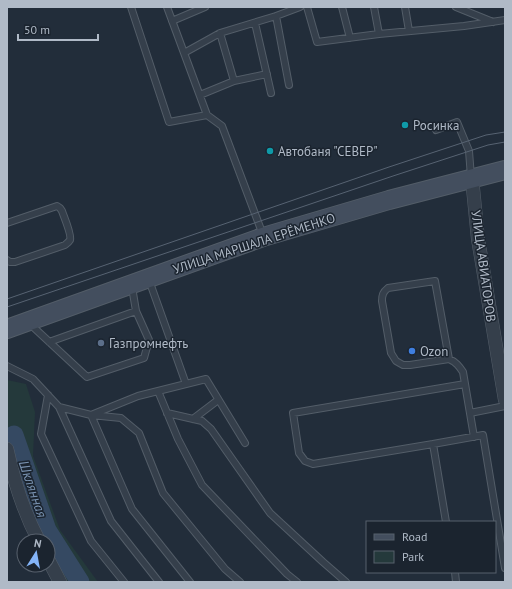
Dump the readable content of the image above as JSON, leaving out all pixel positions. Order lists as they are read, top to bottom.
{
  "streets": {
    "main road": ["УЛИЦА МАРШАЛА ЕРЁМЕНКО"],
    "street": ["УЛИЦА АВИАТОРОВ"]
  },
  "crossings": [
    ["УЛИЦА МАРШАЛА ЕРЁМЕНКО", "УЛИЦА АВИАТОРОВ"]
  ],
  "water": ["Шклянная"],
  "places": [
    "Росинка",
    "Автобаня \"СЕВЕР\"",
    "Газпромнефть",
    "Ozon"
  ],
  "legend": ["Road", "Park"],
  "scale_bar": "50 m",
  "north": "top"
}
